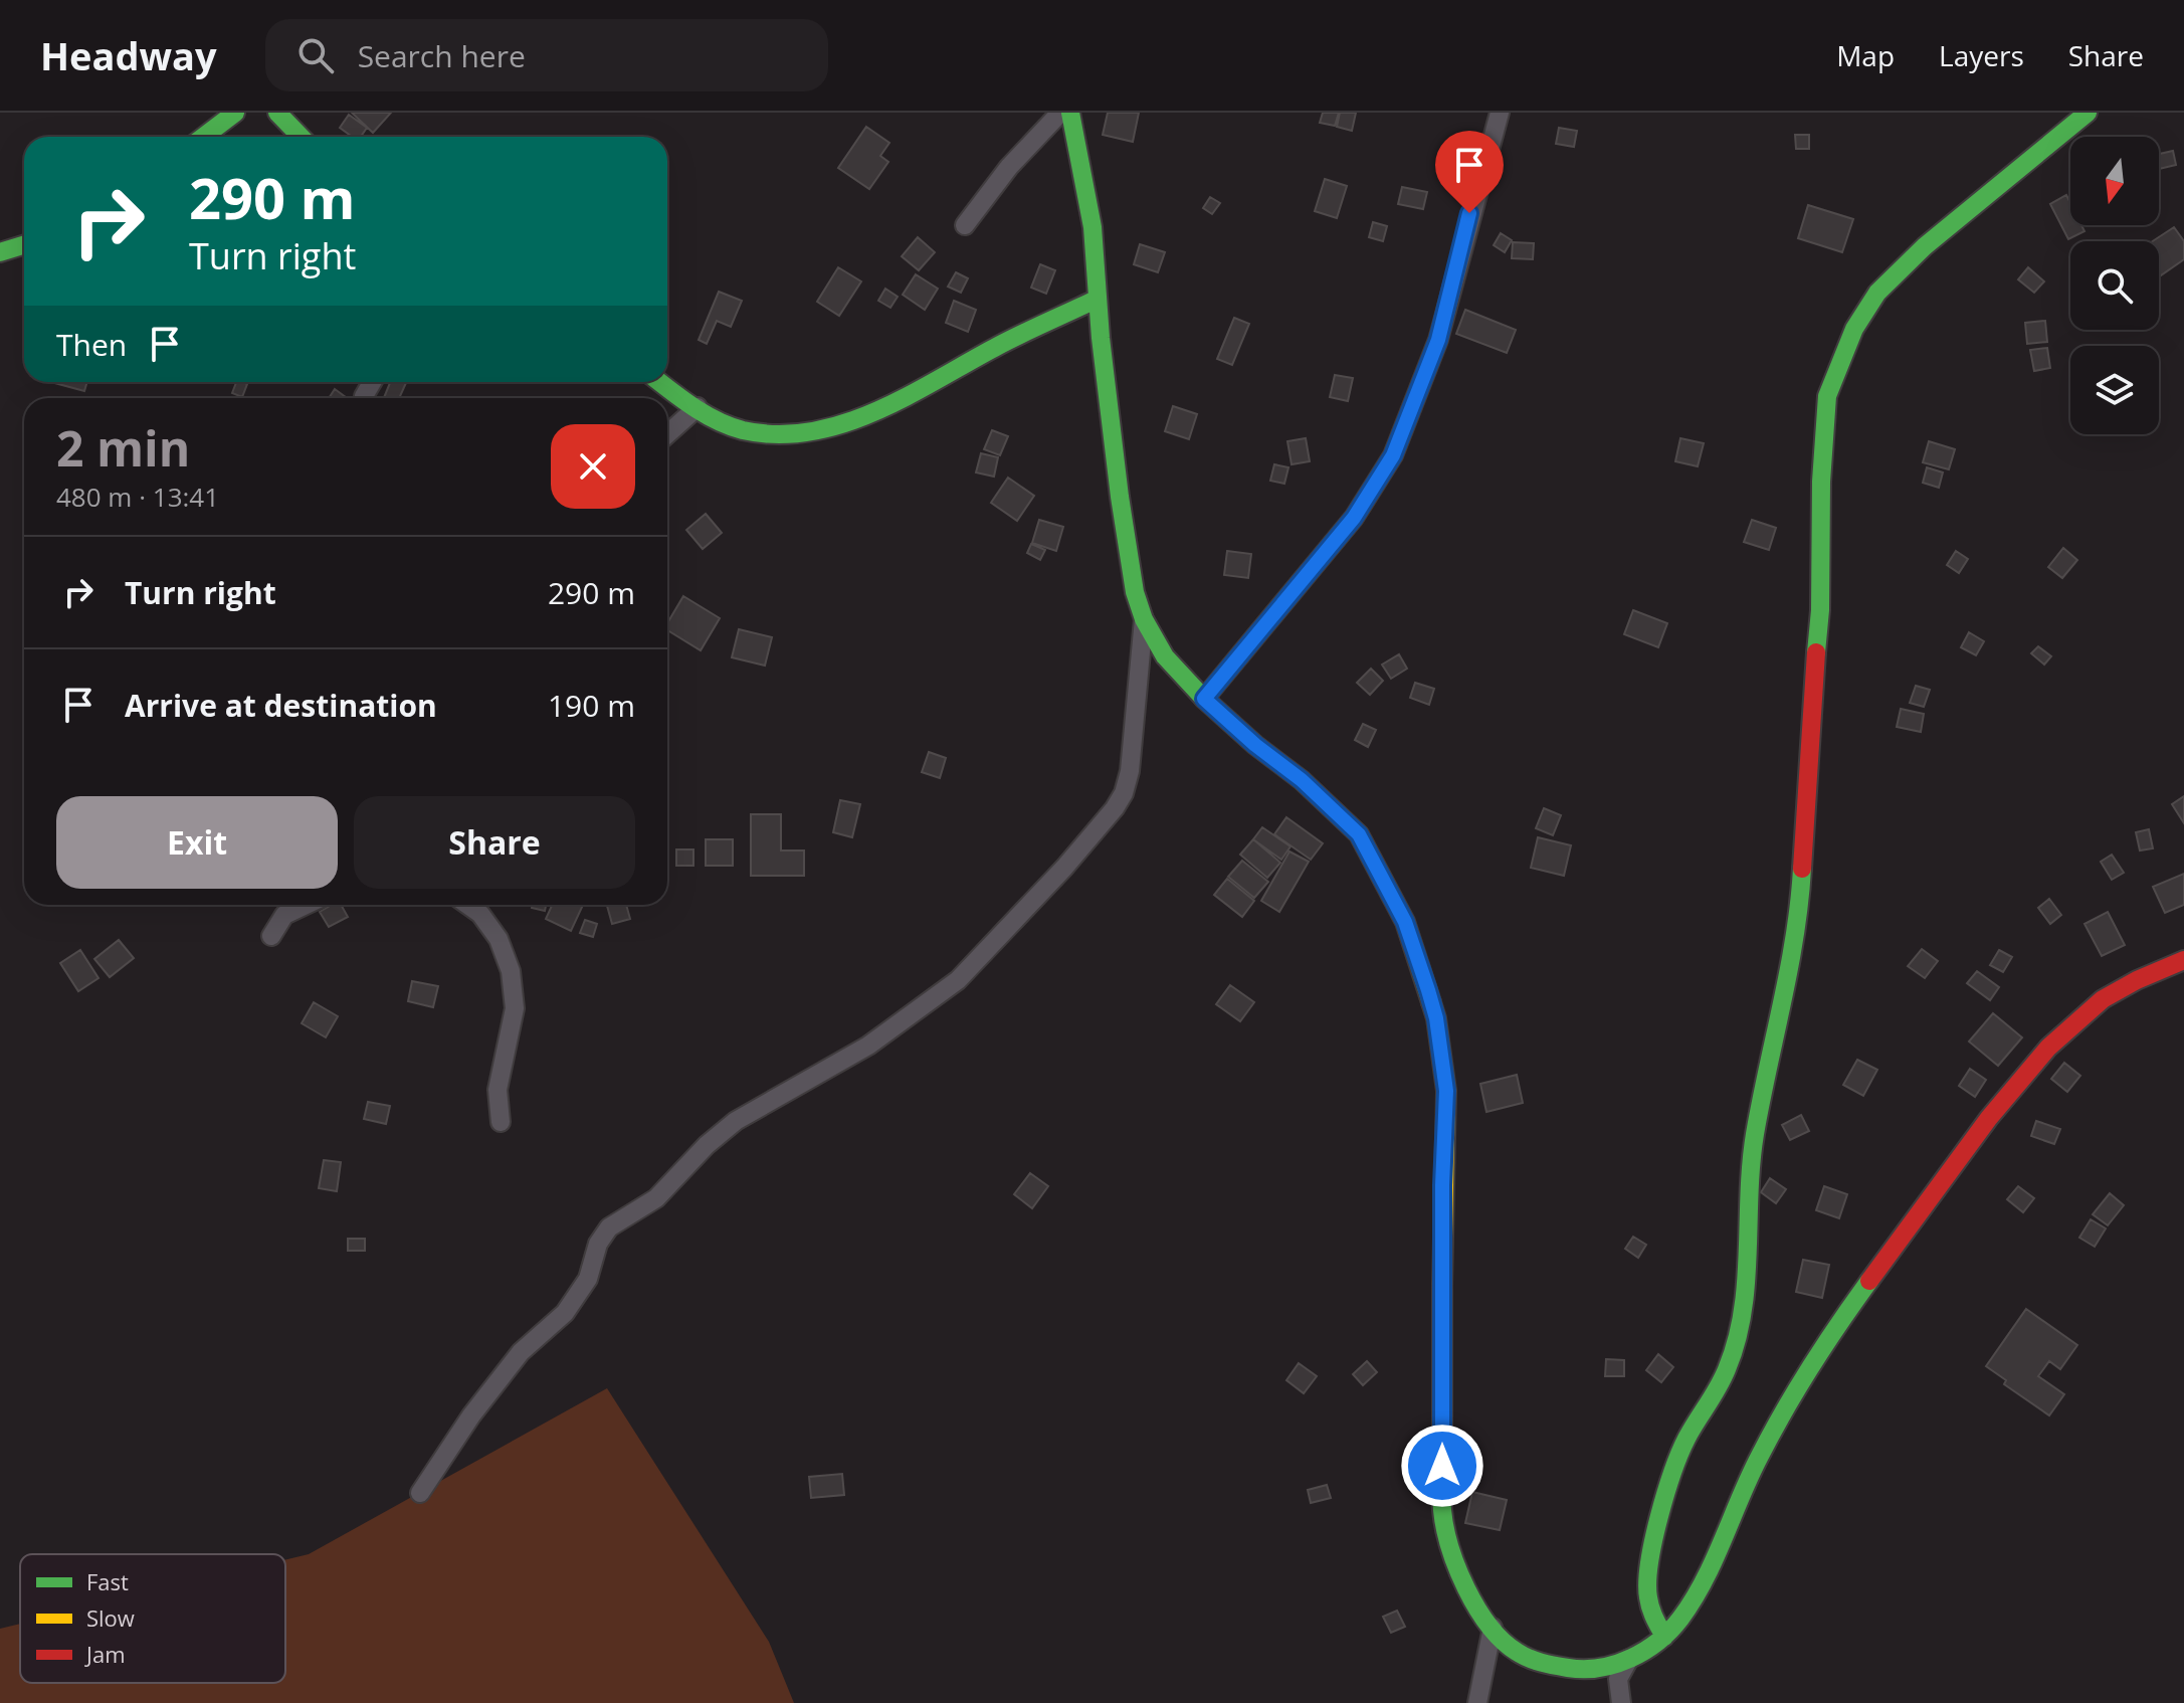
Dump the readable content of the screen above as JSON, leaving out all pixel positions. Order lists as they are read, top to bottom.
{
  "legend": ["Fast", "Slow", "Jam"],
  "north": "bottom",
  "page": {
    "header": "Headway",
    "search": "Search here",
    "nav": ["Map", "Layers", "Share"],
    "turn": ["290 m", "Turn right"],
    "then": "Then",
    "heading": ["2 min", "480 m · 13:41"],
    "list": [
      {
        "name": "Turn right",
        "value": "290 m"
      },
      {
        "name": "Arrive at destination",
        "value": "190 m"
      }
    ],
    "buttons": ["Exit", "Share"]
  }
}
